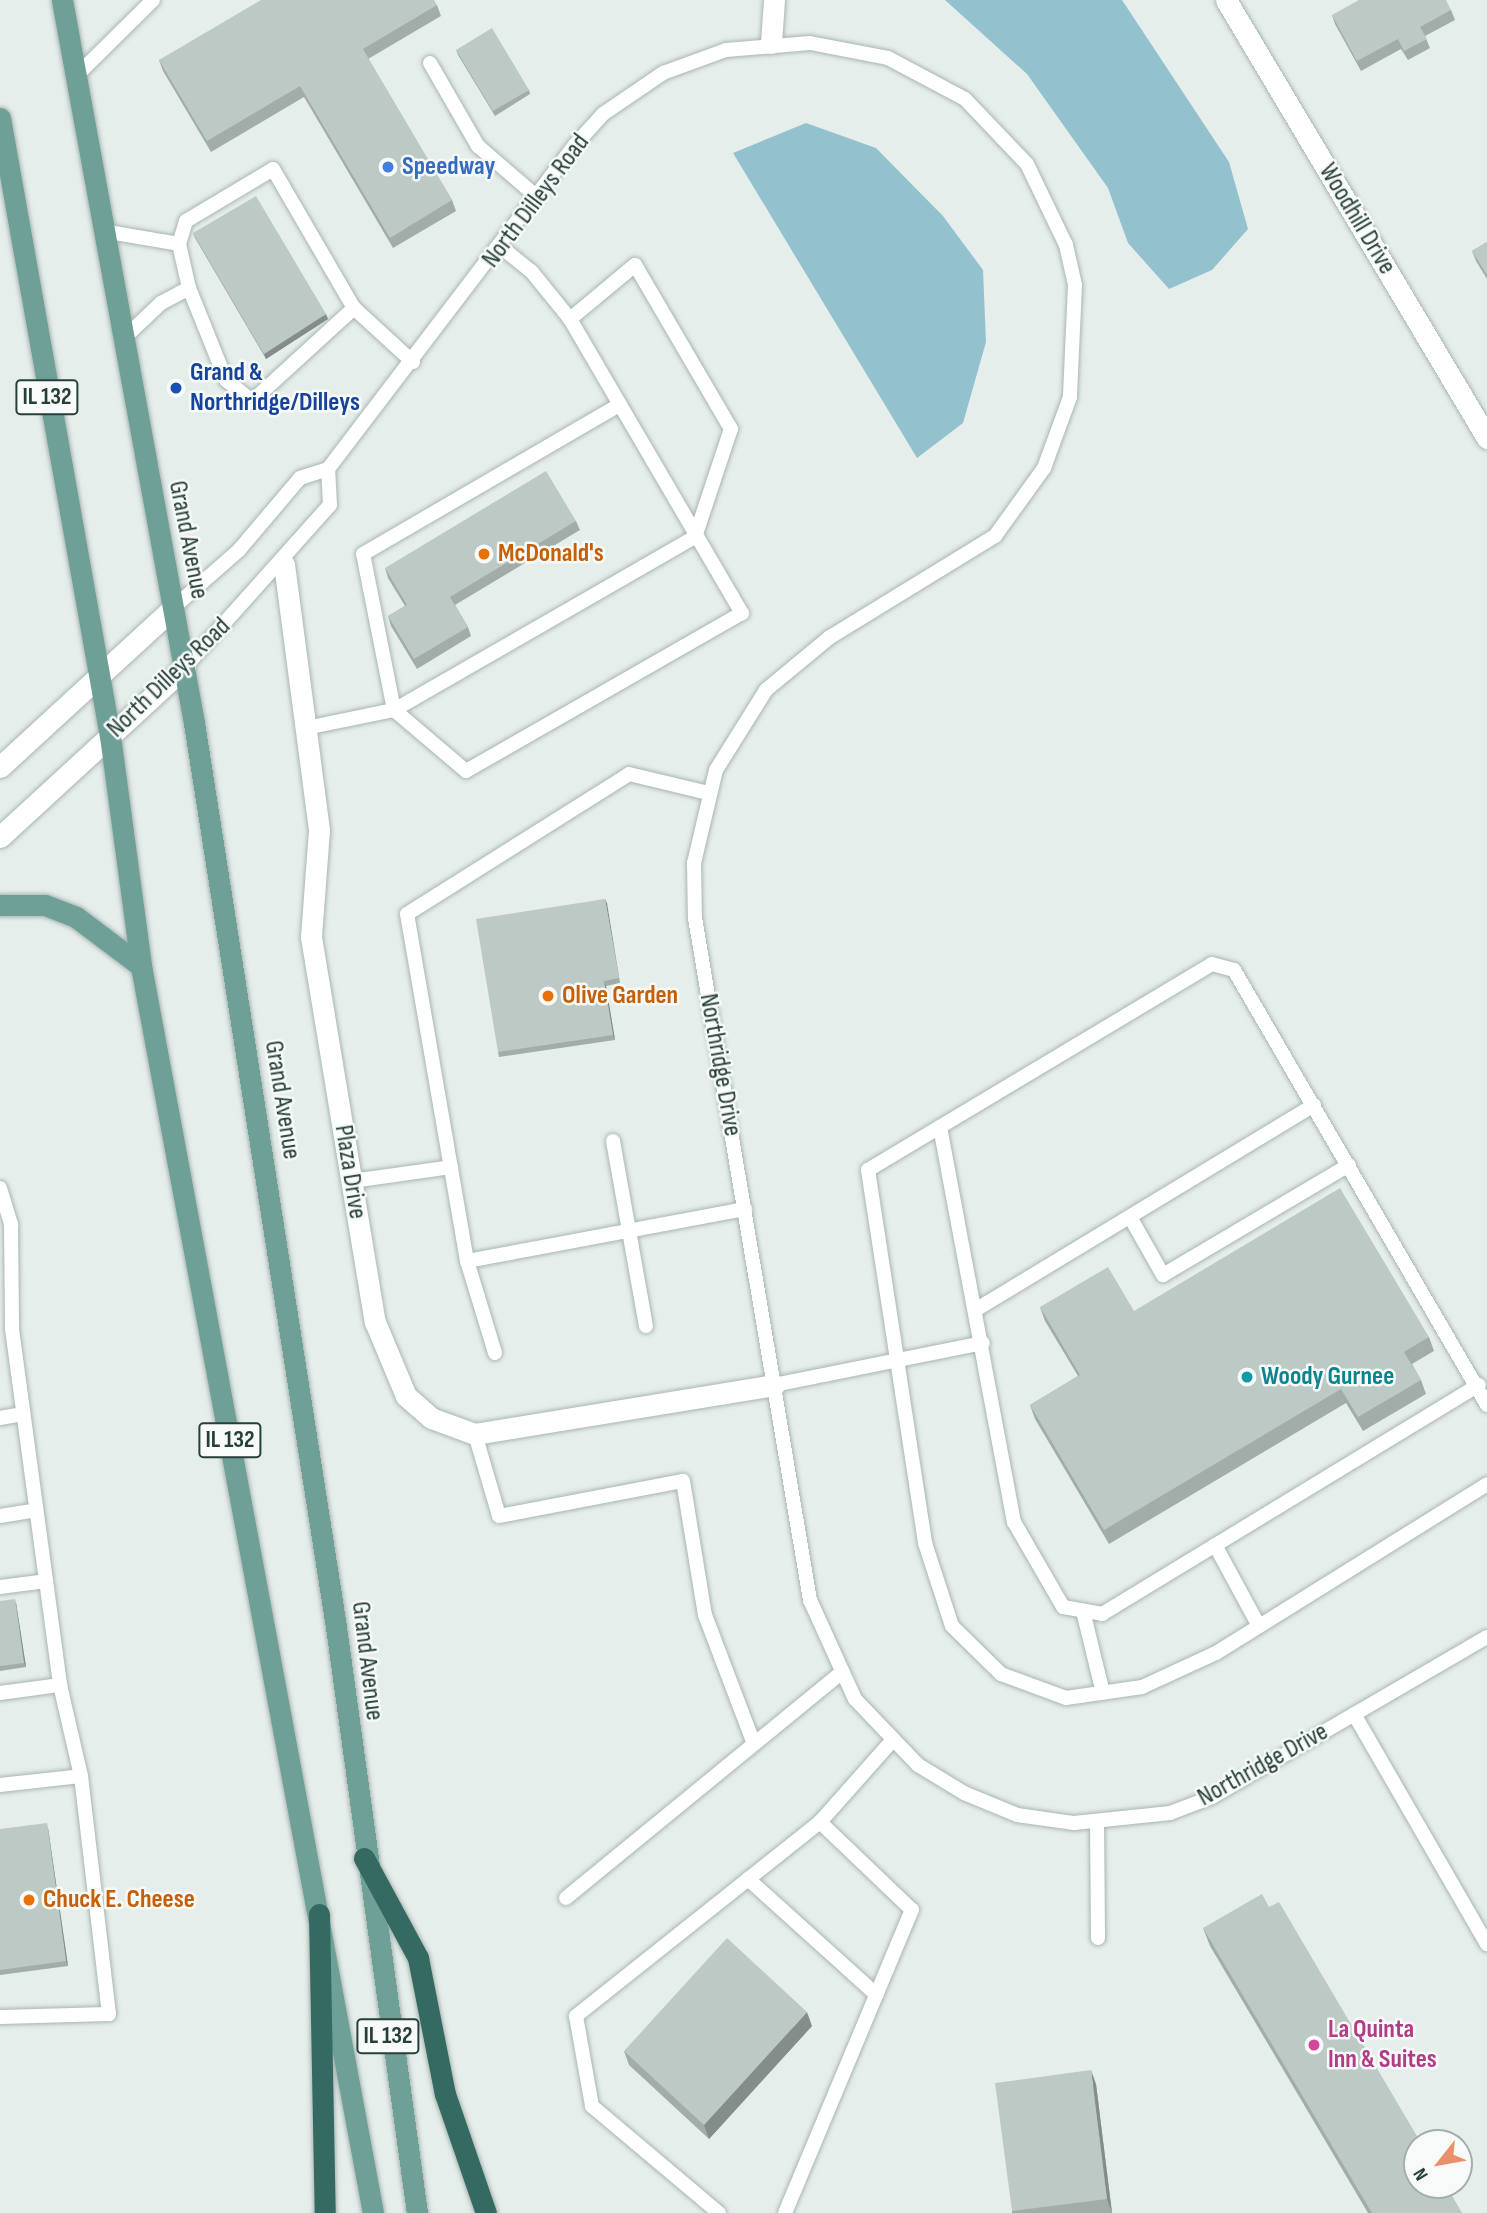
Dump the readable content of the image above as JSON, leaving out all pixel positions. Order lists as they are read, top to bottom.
{
  "streets": {
    "main road": ["IL 132", "Grand Avenue"],
    "street": ["North Dilleys Road", "Woodhill Drive", "Plaza Drive"],
    "lane": ["Northridge Drive"]
  },
  "crossings": [
    ["North Dilleys Road", "IL 132"],
    ["North Dilleys Road", "Grand Avenue"],
    ["North Dilleys Road", "Northridge Drive"],
    ["North Dilleys Road", "Plaza Drive"]
  ],
  "places": [
    "Speedway",
    "Grand & Northridge/Dilleys",
    "McDonald's",
    "Olive Garden",
    "Woody Gurnee",
    "Chuck E. Cheese",
    "La Quinta Inn & Suites"
  ],
  "north": "bottom left"
}
